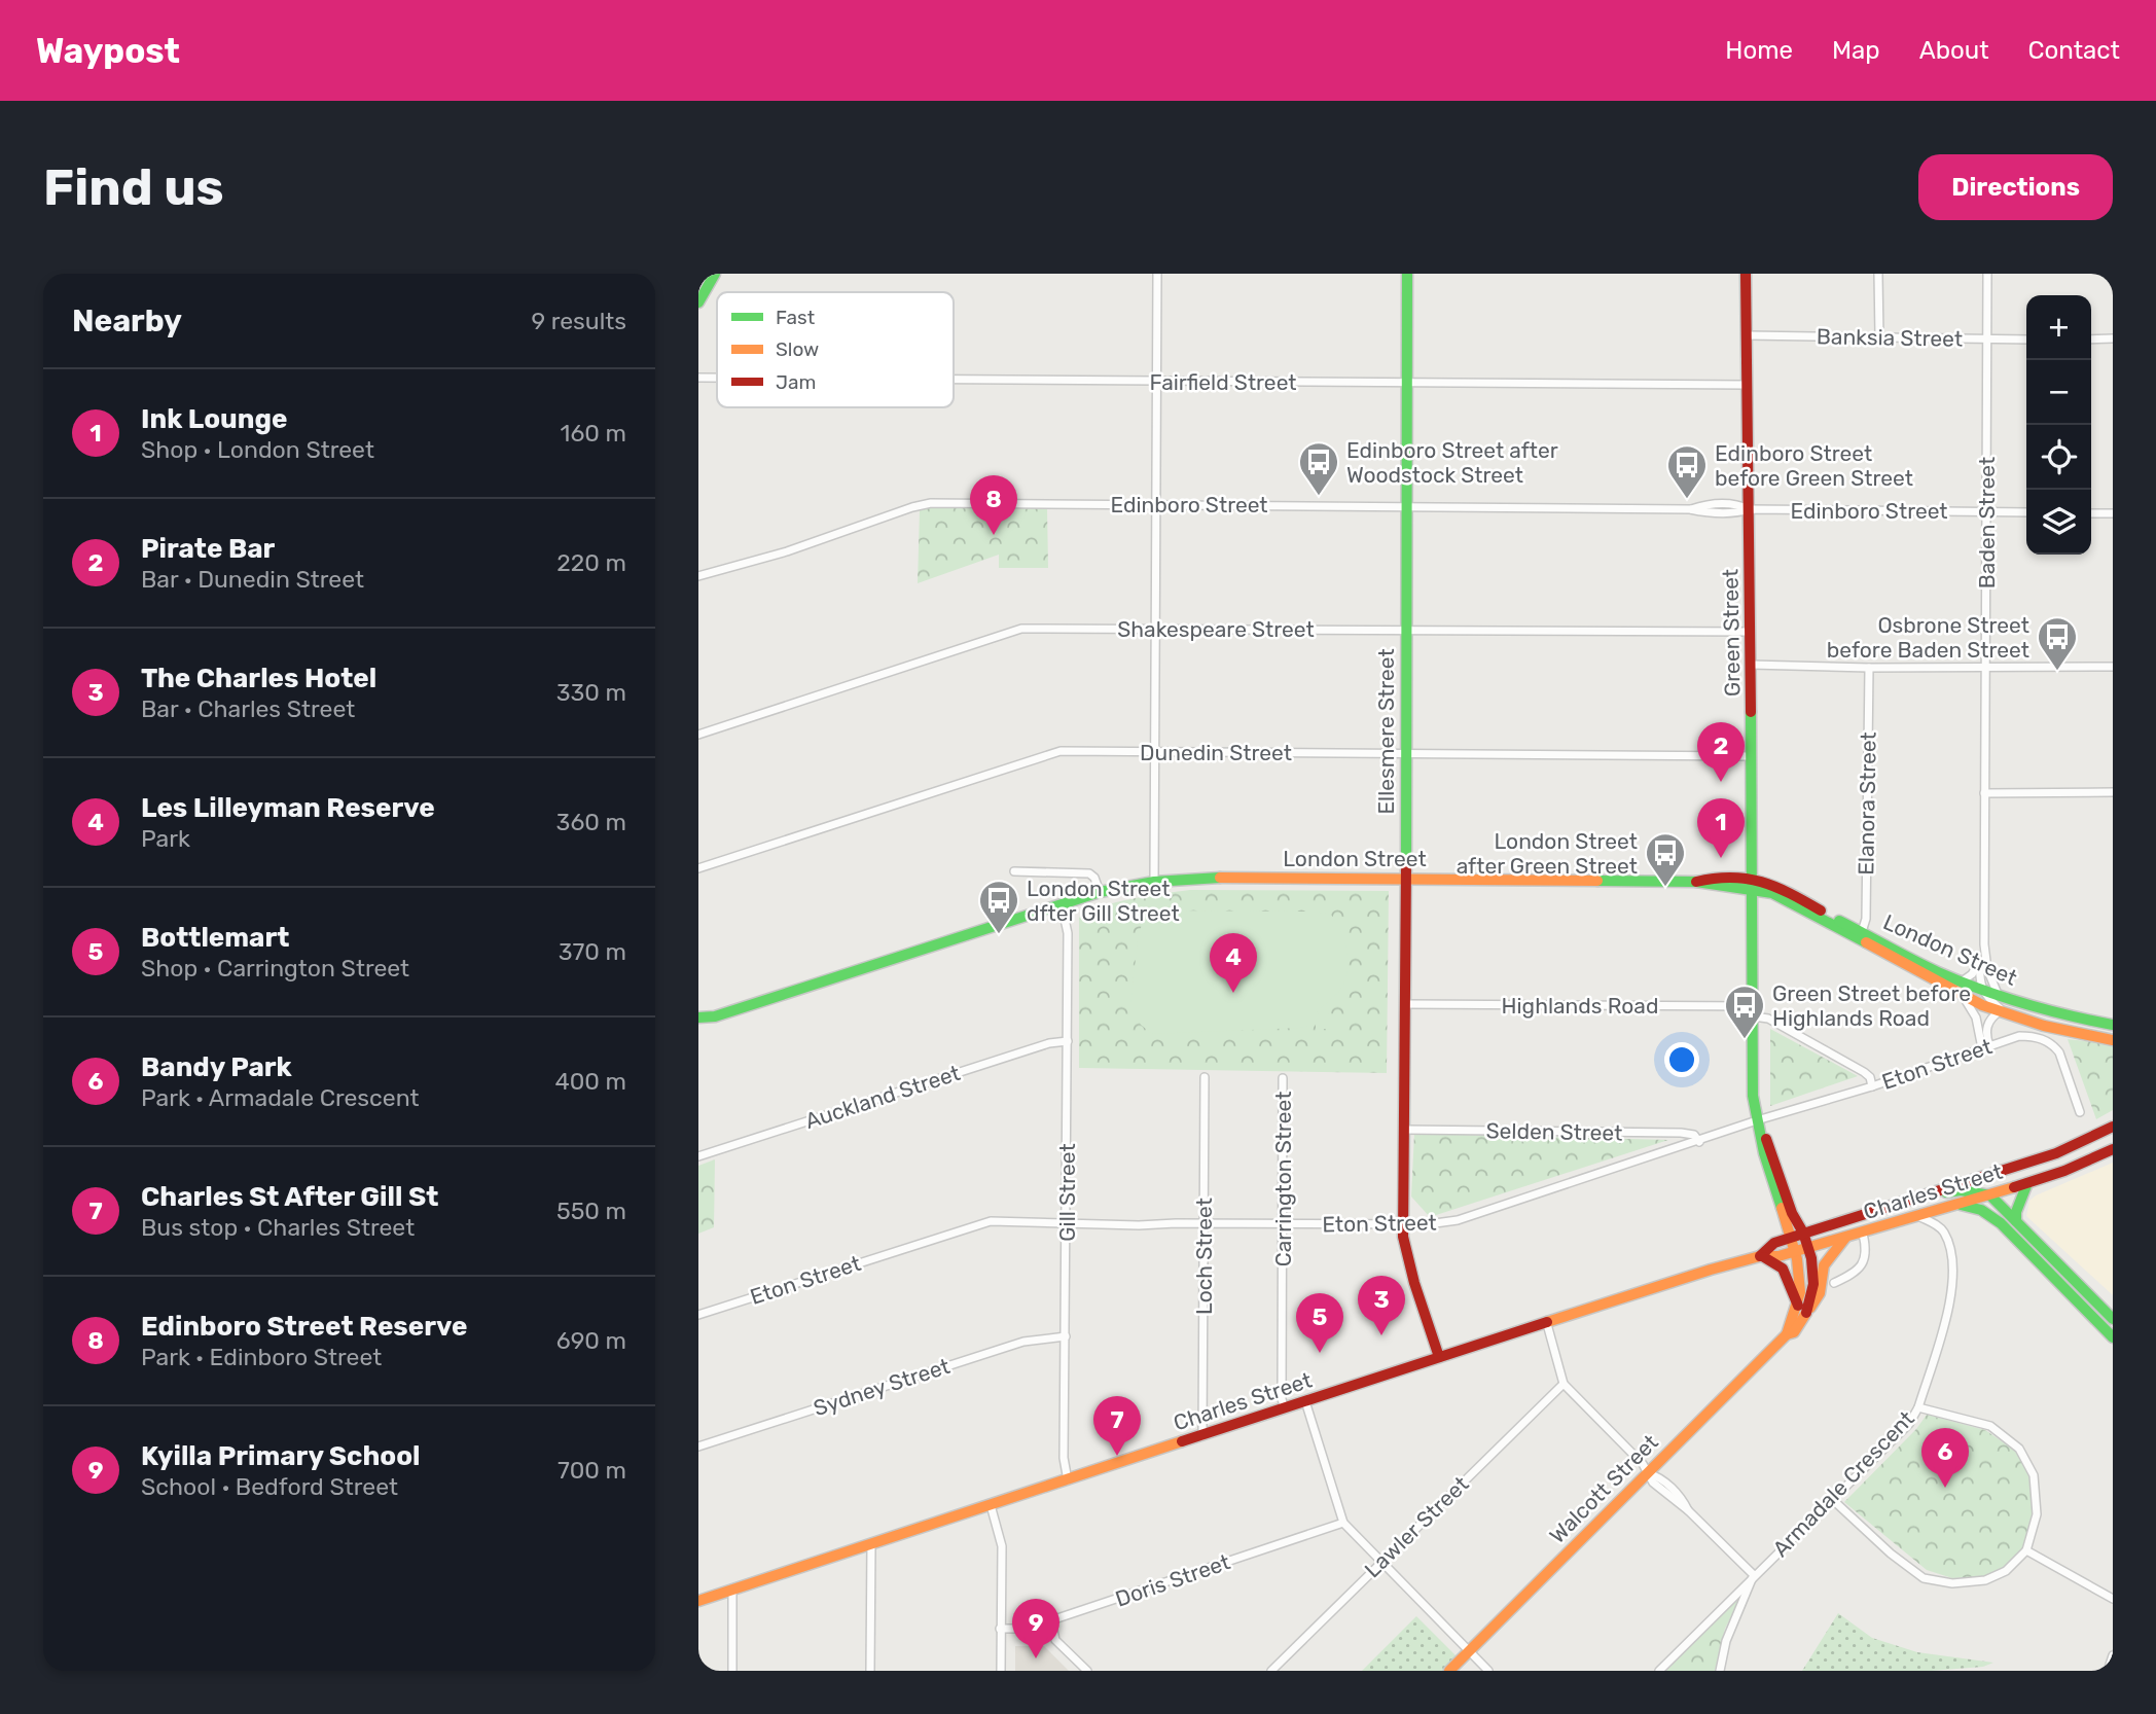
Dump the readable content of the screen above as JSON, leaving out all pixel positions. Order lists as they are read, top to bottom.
{
  "streets": {
    "main road": [
      "Green Street",
      "Ellesmere Street",
      "London Street",
      "Charles Street",
      "Walcott Street"
    ],
    "street": [
      "Banksia Street",
      "Fairfield Street",
      "Edinboro Street",
      "Baden Street",
      "Shakespeare Street",
      "Dunedin Street",
      "Elanora Street",
      "Highlands Road",
      "Eton Street",
      "Auckland Street",
      "Selden Street",
      "Carrington Street",
      "Gill Street",
      "Loch Street",
      "Sydney Street",
      "Armadale Crescent",
      "Lawler Street",
      "Doris Street"
    ]
  },
  "crossings": [
    ["Banksia Street", "Baden Street"],
    ["Banksia Street", "Green Street"],
    ["Fairfield Street", "Green Street"],
    ["Fairfield Street", "Ellesmere Street"],
    ["Edinboro Street", "Baden Street"],
    ["Edinboro Street", "Green Street"],
    ["Edinboro Street", "Ellesmere Street"],
    ["Baden Street", "London Street"],
    ["Shakespeare Street", "Green Street"],
    ["Shakespeare Street", "Ellesmere Street"],
    ["Green Street", "Dunedin Street"],
    ["Green Street", "London Street"],
    ["Green Street", "Highlands Road"],
    ["Green Street", "Eton Street"],
    ["Green Street", "Charles Street"],
    ["Green Street", "Walcott Street"],
    ["Ellesmere Street", "Dunedin Street"],
    ["Ellesmere Street", "London Street"],
    ["Ellesmere Street", "Highlands Road"],
    ["Ellesmere Street", "Eton Street"],
    ["Ellesmere Street", "Selden Street"],
    ["Ellesmere Street", "Charles Street"],
    ["Elanora Street", "London Street"],
    ["London Street", "Gill Street"],
    ["Highlands Road", "Eton Street"],
    ["Eton Street", "Selden Street"],
    ["Eton Street", "Carrington Street"],
    ["Eton Street", "Gill Street"],
    ["Eton Street", "Loch Street"],
    ["Auckland Street", "Gill Street"],
    ["Carrington Street", "Charles Street"],
    ["Charles Street", "Gill Street"],
    ["Charles Street", "Loch Street"],
    ["Charles Street", "Armadale Crescent"],
    ["Charles Street", "Walcott Street"],
    ["Gill Street", "Sydney Street"]
  ],
  "places": {
    "bus stop": [
      "Edinboro Street after Woodstock Street",
      "Edinboro Street before Green Street",
      "Osbrone Street before Baden Street",
      "London Street after Green Street",
      "London Street dfter Gill Street",
      "Green Street before Highlands Road"
    ]
  },
  "legend": ["Fast", "Slow", "Jam"],
  "page": {
    "header": "Waypost",
    "nav": [
      "Home",
      "Map",
      "About",
      "Contact"
    ],
    "buttons": "Directions",
    "title": "Find us",
    "heading": ["Nearby", "9 results"],
    "map_buttons": ["+", "−"],
    "list": [
      {
        "mark": "1",
        "name": "Ink Lounge",
        "note": "Shop · London Street",
        "value": "160 m"
      },
      {
        "mark": "2",
        "name": "Pirate Bar",
        "note": "Bar · Dunedin Street",
        "value": "220 m"
      },
      {
        "mark": "3",
        "name": "The Charles Hotel",
        "note": "Bar · Charles Street",
        "value": "330 m"
      },
      {
        "mark": "4",
        "name": "Les Lilleyman Reserve",
        "note": "Park",
        "value": "360 m"
      },
      {
        "mark": "5",
        "name": "Bottlemart",
        "note": "Shop · Carrington Street",
        "value": "370 m"
      },
      {
        "mark": "6",
        "name": "Bandy Park",
        "note": "Park · Armadale Crescent",
        "value": "400 m"
      },
      {
        "mark": "7",
        "name": "Charles St After Gill St",
        "note": "Bus stop · Charles Street",
        "value": "550 m"
      },
      {
        "mark": "8",
        "name": "Edinboro Street Reserve",
        "note": "Park · Edinboro Street",
        "value": "690 m"
      },
      {
        "mark": "9",
        "name": "Kyilla Primary School",
        "note": "School · Bedford Street",
        "value": "700 m"
      }
    ],
    "pins": [
      "8",
      "2",
      "1",
      "4",
      "3",
      "5",
      "7",
      "6",
      "9"
    ]
  }
}
